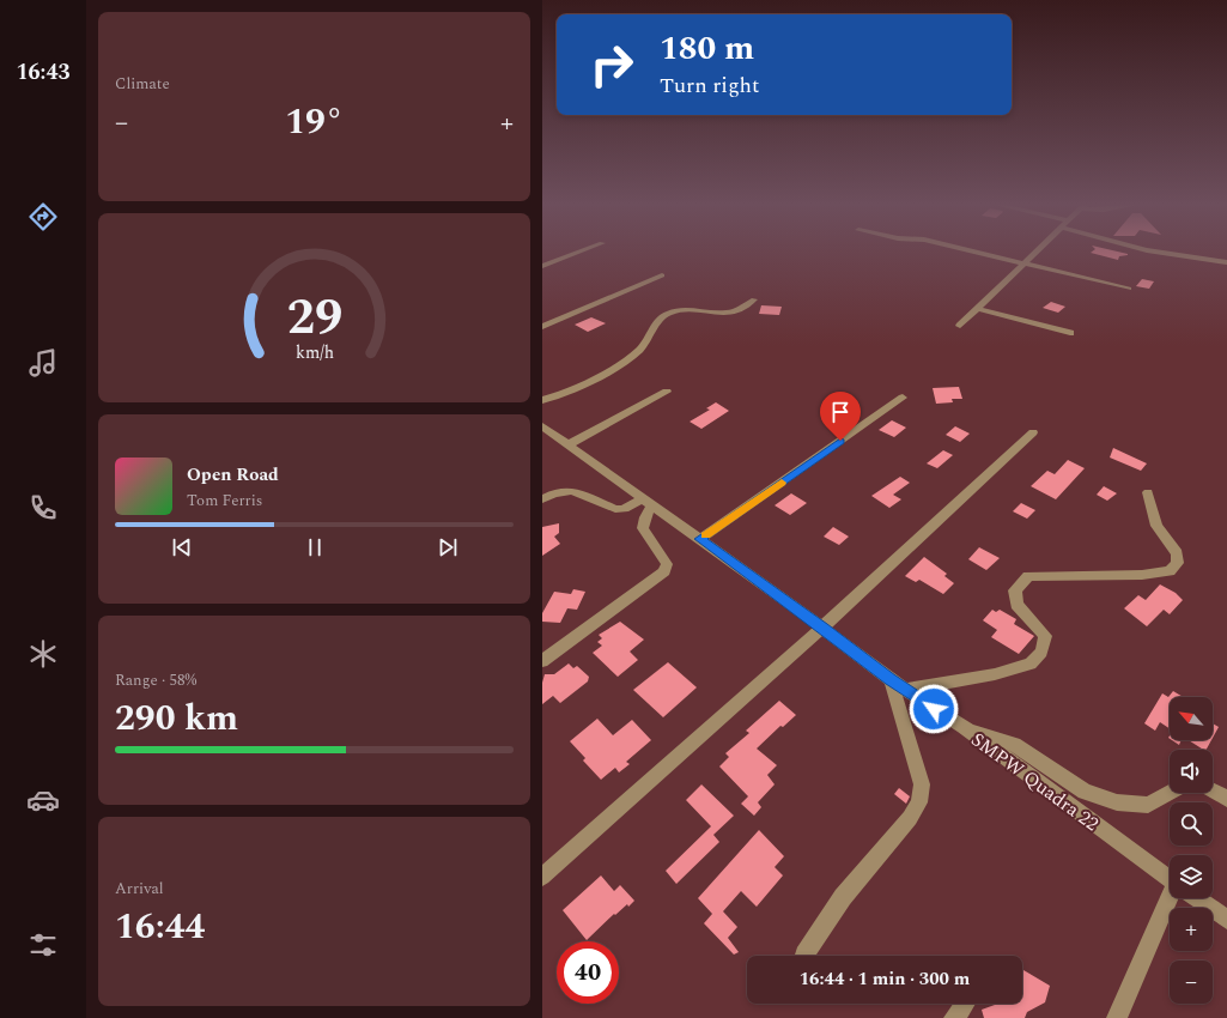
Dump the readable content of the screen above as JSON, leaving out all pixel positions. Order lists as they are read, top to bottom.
{
  "streets": {
    "street": ["SMPW Quadra 22"]
  },
  "north": "top left",
  "page": {
    "tabs": "16:43",
    "tile": [
      "Climate",
      ["Range · 58%", "290 km"],
      ["Arrival", "16:44"]
    ],
    "turn": ["180 m", "Turn right"],
    "heat": ["−", "19°", "+"],
    "song": ["Open Road", "Tom Ferris"],
    "map_buttons": ["+", "−"],
    "limit": "40",
    "trip": "16:44 · 1 min · 300 m",
    "gauge": ["29", "km/h"]
  }
}
